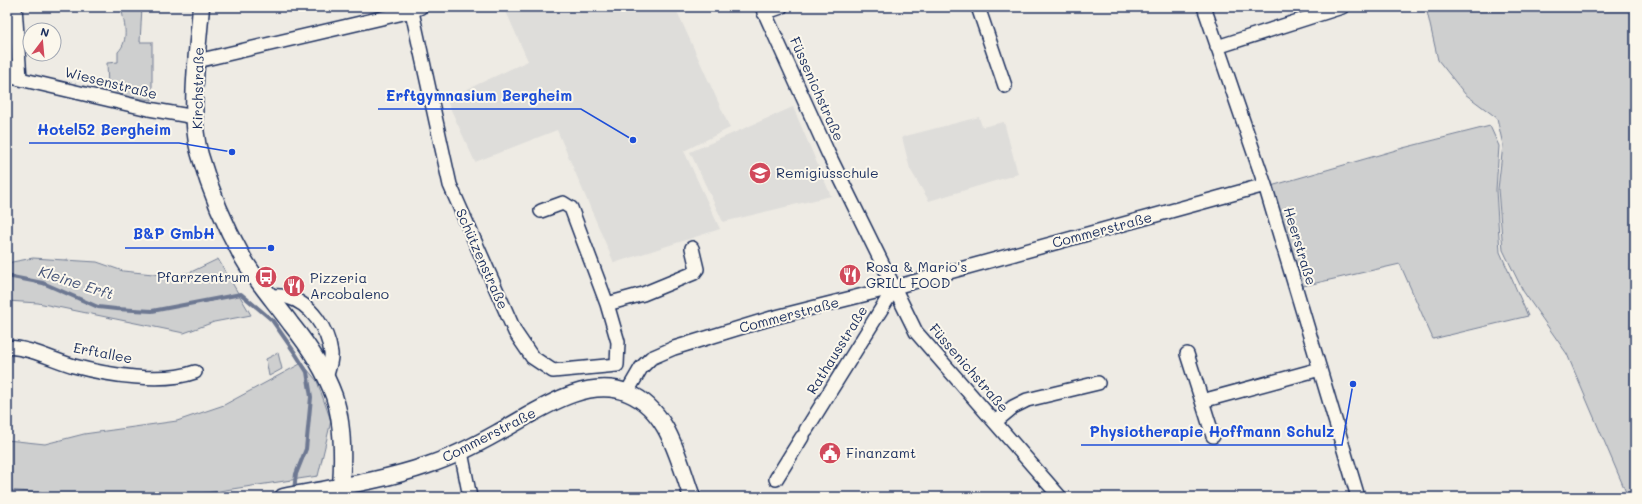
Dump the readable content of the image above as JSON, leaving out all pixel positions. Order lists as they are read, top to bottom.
{
  "streets": {
    "main road": ["Kirchstraße", "Commerstraße"],
    "street": [
      "Wiesenstraße",
      "Füssenichstraße",
      "Heerstraße",
      "Schützenstraße",
      "Rathausstraße",
      "Erftallee"
    ]
  },
  "crossings": [
    ["Wiesenstraße", "Kirchstraße"],
    ["Kirchstraße", "Commerstraße"],
    ["Füssenichstraße", "Commerstraße"],
    ["Füssenichstraße", "Rathausstraße"],
    ["Commerstraße", "Heerstraße"],
    ["Commerstraße", "Rathausstraße"]
  ],
  "water": ["Kleine Erft"],
  "places": {
    "other": [
      "Erftgymnasium Bergheim",
      "Hotel52 Bergheim",
      "B&P GmbH",
      "Physiotherapie Hoffmann Schulz"
    ],
    "school or university": ["Remigiusschule"],
    "restaurant": ["Rosa & Mario's GRILL FOOD", "Pizzeria Arcobaleno"],
    "bus stop": ["Pfarrzentrum"],
    "public building": ["Finanzamt"]
  },
  "north": "top"
}
